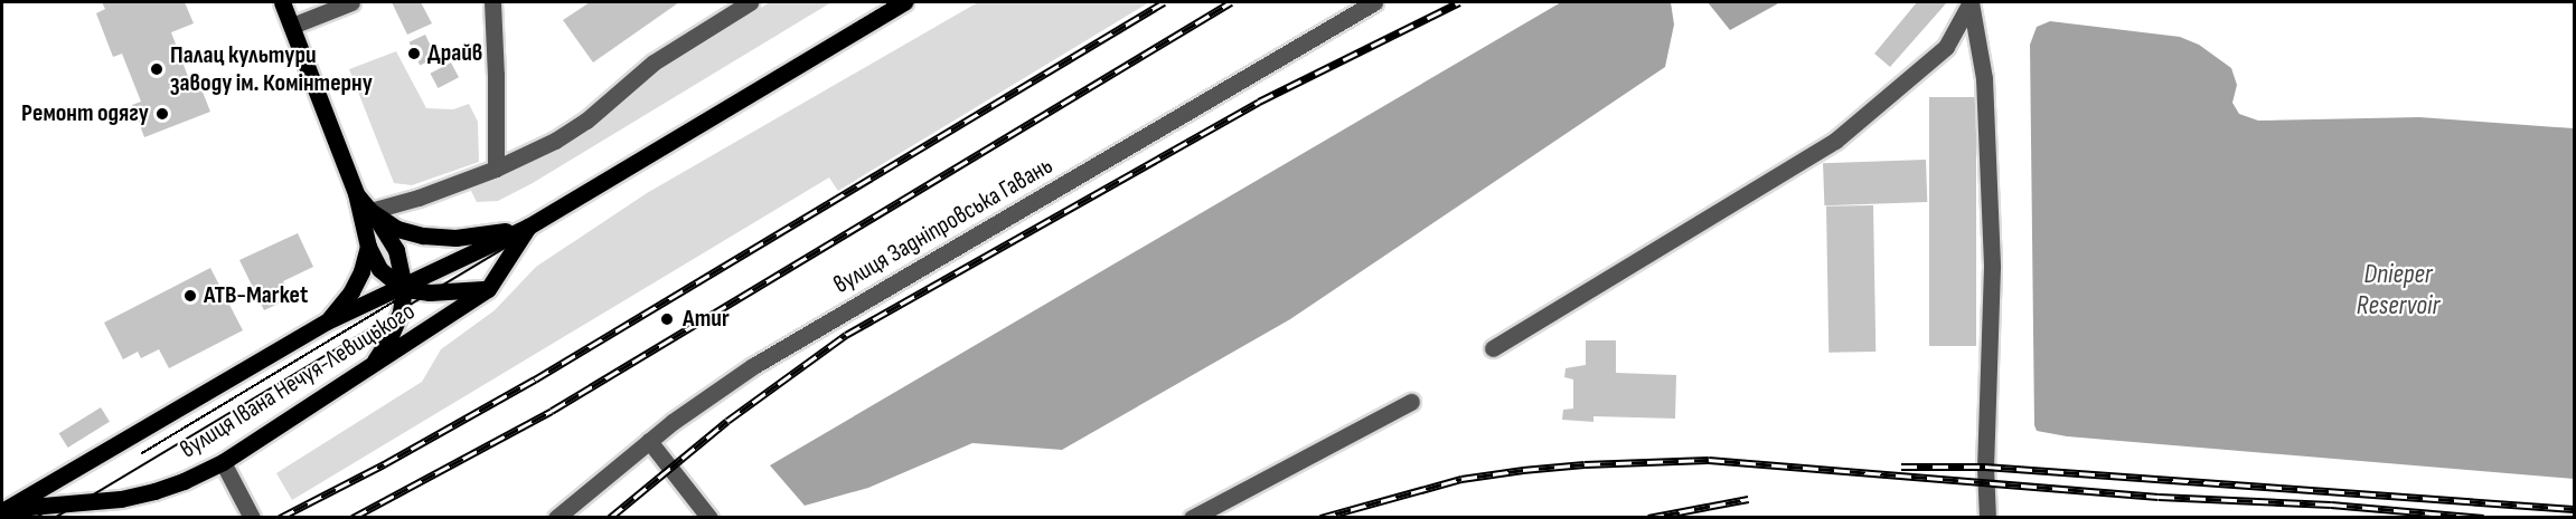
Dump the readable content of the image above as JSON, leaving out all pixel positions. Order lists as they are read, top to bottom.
{
  "streets": {
    "main road": ["вулиця Івана Нечуя-Левицького"],
    "street": ["вулиця Задніпровська Гавань"]
  },
  "water": ["Dnieper Reservoir"],
  "places": [
    "Драйв",
    "Палац культури заводу ім. Комінтерну",
    "Ремонт одягу",
    "ATB-Market",
    "Amur"
  ]
}
